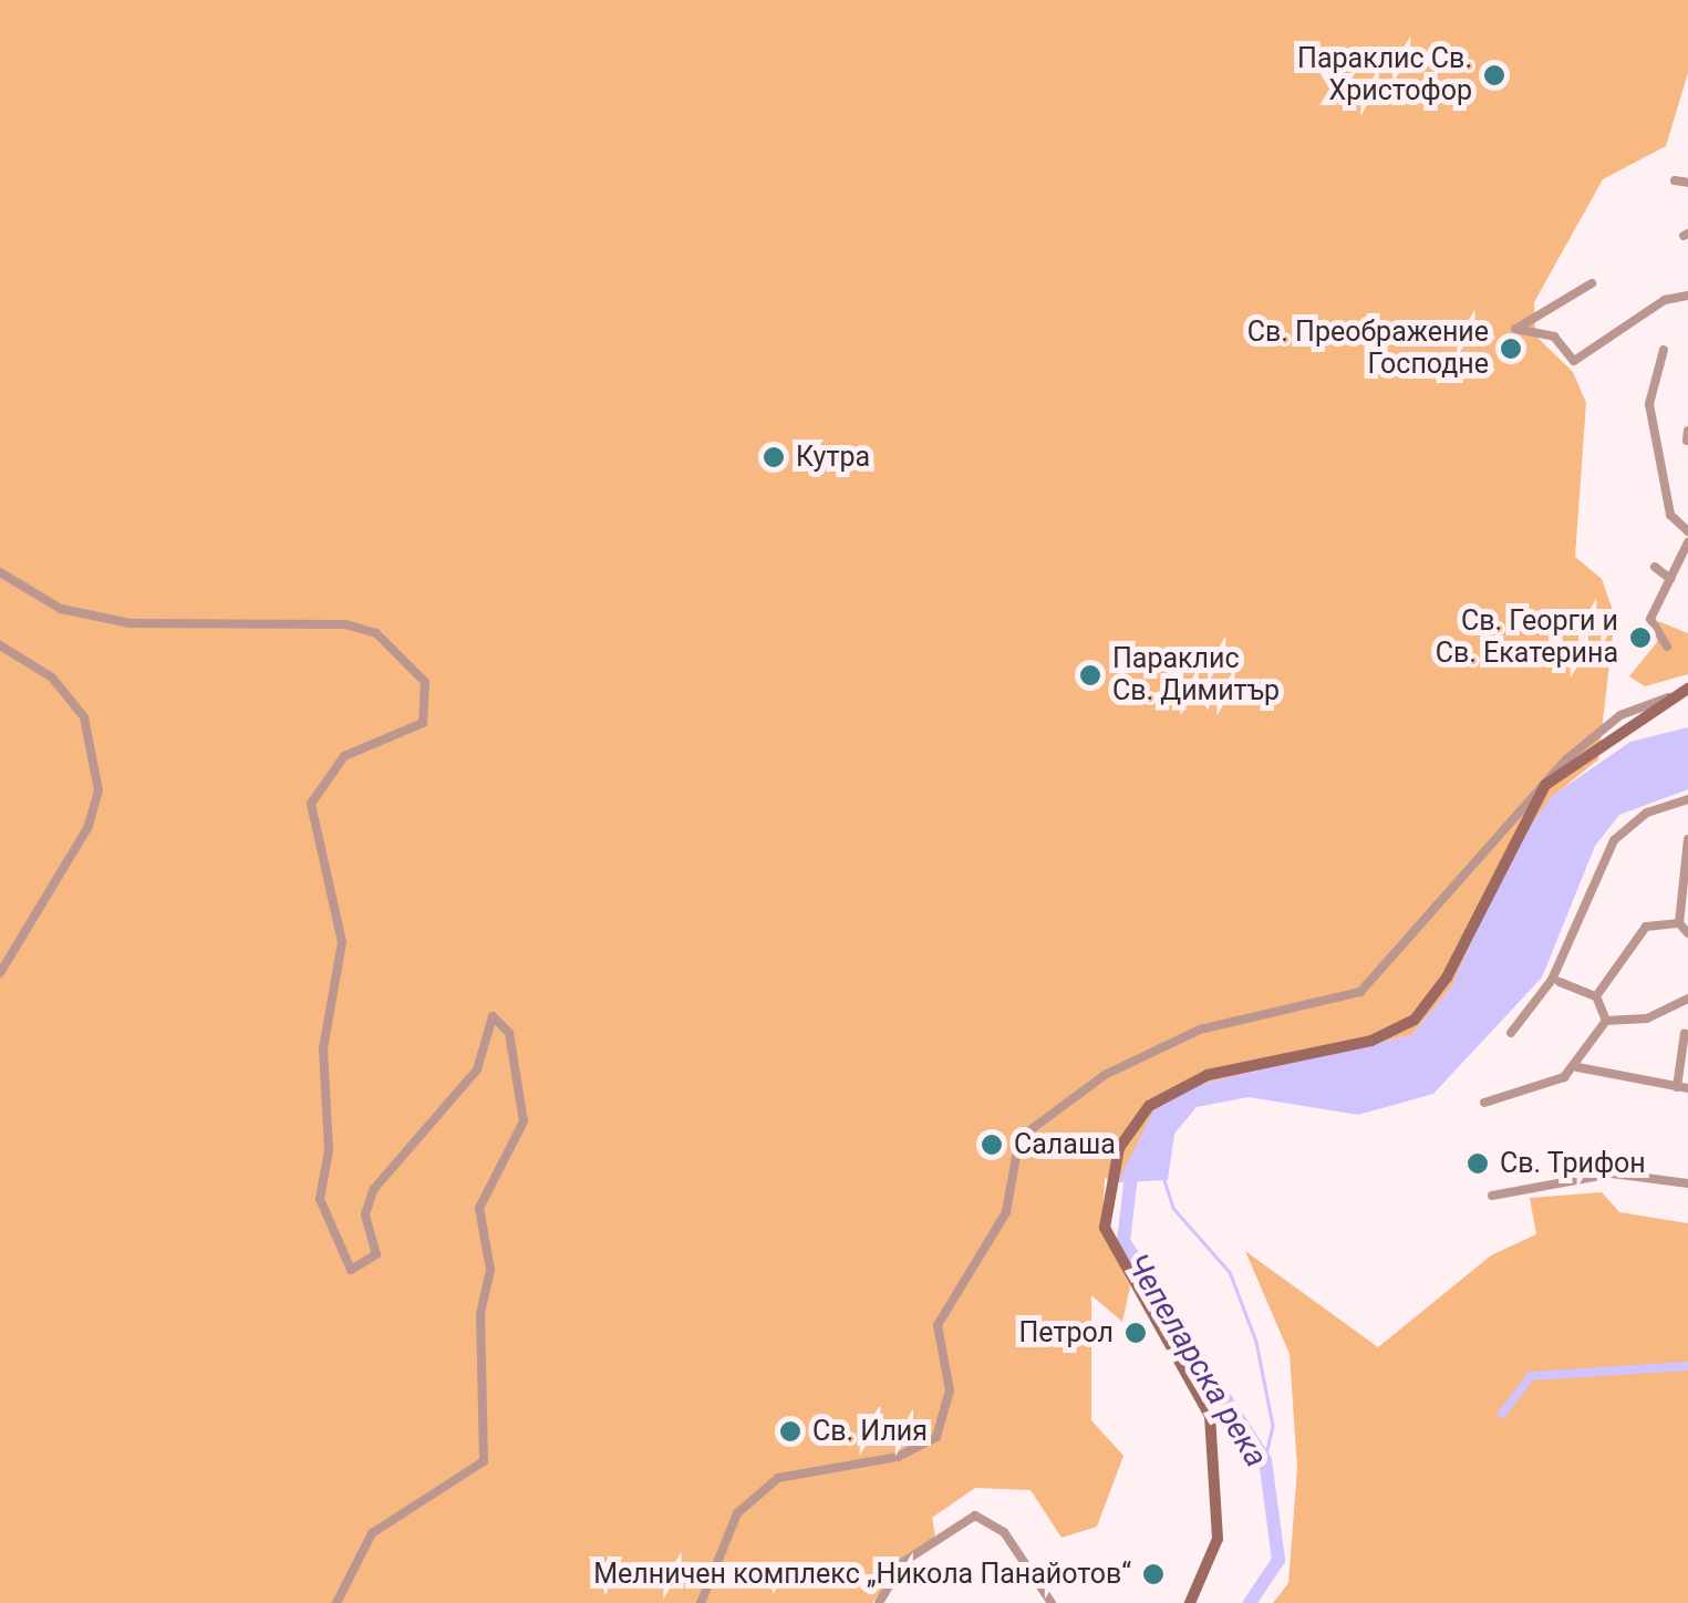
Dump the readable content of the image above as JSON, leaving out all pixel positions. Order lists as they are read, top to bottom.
{
  "water": ["Чепеларска река"],
  "places": [
    "Параклис Св. Христофор",
    "Св. Преображение Господне",
    "Кутра",
    "Св. Георги и Св. Екатерина",
    "Параклис Св. Димитър",
    "Салаша",
    "Св. Трифон",
    "Петрол",
    "Св. Илия",
    "Мелничен комплекс „Никола Панайотов“"
  ]
}
